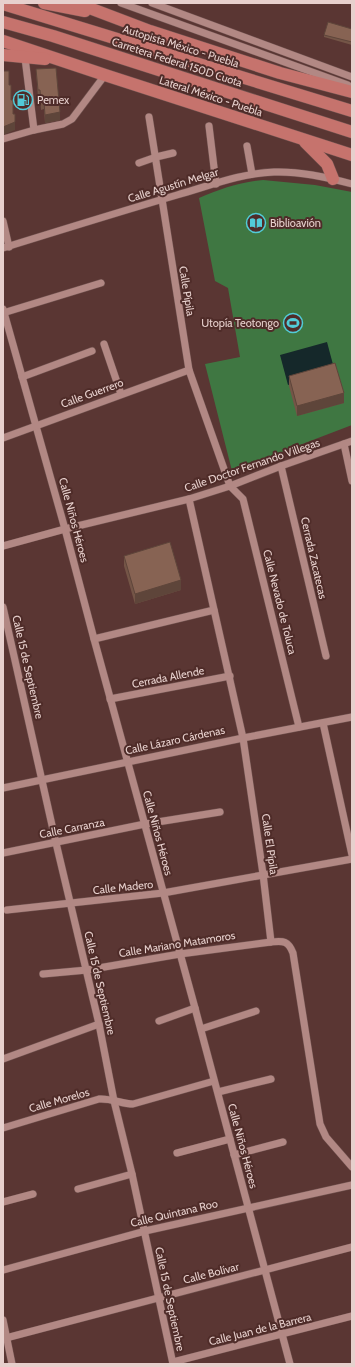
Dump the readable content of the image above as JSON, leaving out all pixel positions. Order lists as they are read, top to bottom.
{
  "streets": {
    "highway": ["Autopista México - Puebla", "Carretera Federal 150D Cuota", "Lateral México - Puebla"],
    "street": [
      "Calle Agustín Melgar",
      "Calle Pípila",
      "Calle Guerrero",
      "Calle Doctor Fernando Villegas",
      "Calle Niños Héroes",
      "Cerrada Zacatecas",
      "Calle Nevado de Toluca",
      "Calle 15 de Septiembre",
      "Cerrada Allende",
      "Calle Lázaro Cárdenas",
      "Calle Carranza",
      "Calle El Pípila",
      "Calle Madero",
      "Calle Mariano Matamoros",
      "Calle Morelos",
      "Calle Quintana Roo",
      "Calle Bolívar",
      "Calle Juan de la Barrera"
    ]
  },
  "crossings": [
    ["Calle Agustín Melgar", "Calle Pípila"],
    ["Calle Pípila", "Calle Guerrero"],
    ["Calle Pípila", "Calle Doctor Fernando Villegas"],
    ["Calle Pípila", "Calle Nevado de Toluca"],
    ["Calle Guerrero", "Calle Niños Héroes"],
    ["Calle Doctor Fernando Villegas", "Calle Niños Héroes"],
    ["Calle Doctor Fernando Villegas", "Cerrada Zacatecas"],
    ["Calle Doctor Fernando Villegas", "Calle Nevado de Toluca"],
    ["Calle Doctor Fernando Villegas", "Calle El Pípila"],
    ["Calle Niños Héroes", "Cerrada Allende"],
    ["Calle Niños Héroes", "Calle Lázaro Cárdenas"],
    ["Calle Niños Héroes", "Calle Carranza"],
    ["Calle Niños Héroes", "Calle Madero"],
    ["Calle Niños Héroes", "Calle Mariano Matamoros"],
    ["Calle Niños Héroes", "Calle Morelos"],
    ["Calle Niños Héroes", "Calle Quintana Roo"],
    ["Calle Niños Héroes", "Calle Bolívar"],
    ["Calle Niños Héroes", "Calle Juan de la Barrera"],
    ["Calle Nevado de Toluca", "Calle Lázaro Cárdenas"],
    ["Calle 15 de Septiembre", "Calle Lázaro Cárdenas"],
    ["Calle 15 de Septiembre", "Calle Carranza"],
    ["Calle 15 de Septiembre", "Calle Madero"],
    ["Calle 15 de Septiembre", "Calle Mariano Matamoros"],
    ["Calle 15 de Septiembre", "Calle Morelos"],
    ["Calle 15 de Septiembre", "Calle Quintana Roo"],
    ["Calle 15 de Septiembre", "Calle Bolívar"],
    ["Calle 15 de Septiembre", "Calle Juan de la Barrera"],
    ["Cerrada Allende", "Calle El Pípila"],
    ["Calle Lázaro Cárdenas", "Calle El Pípila"],
    ["Calle El Pípila", "Calle Madero"],
    ["Calle El Pípila", "Calle Mariano Matamoros"]
  ],
  "places": {
    "fuel station": ["Pemex"],
    "library": ["Biblioavión"],
    "sports": ["Utopía Teotongo"]
  }
}
